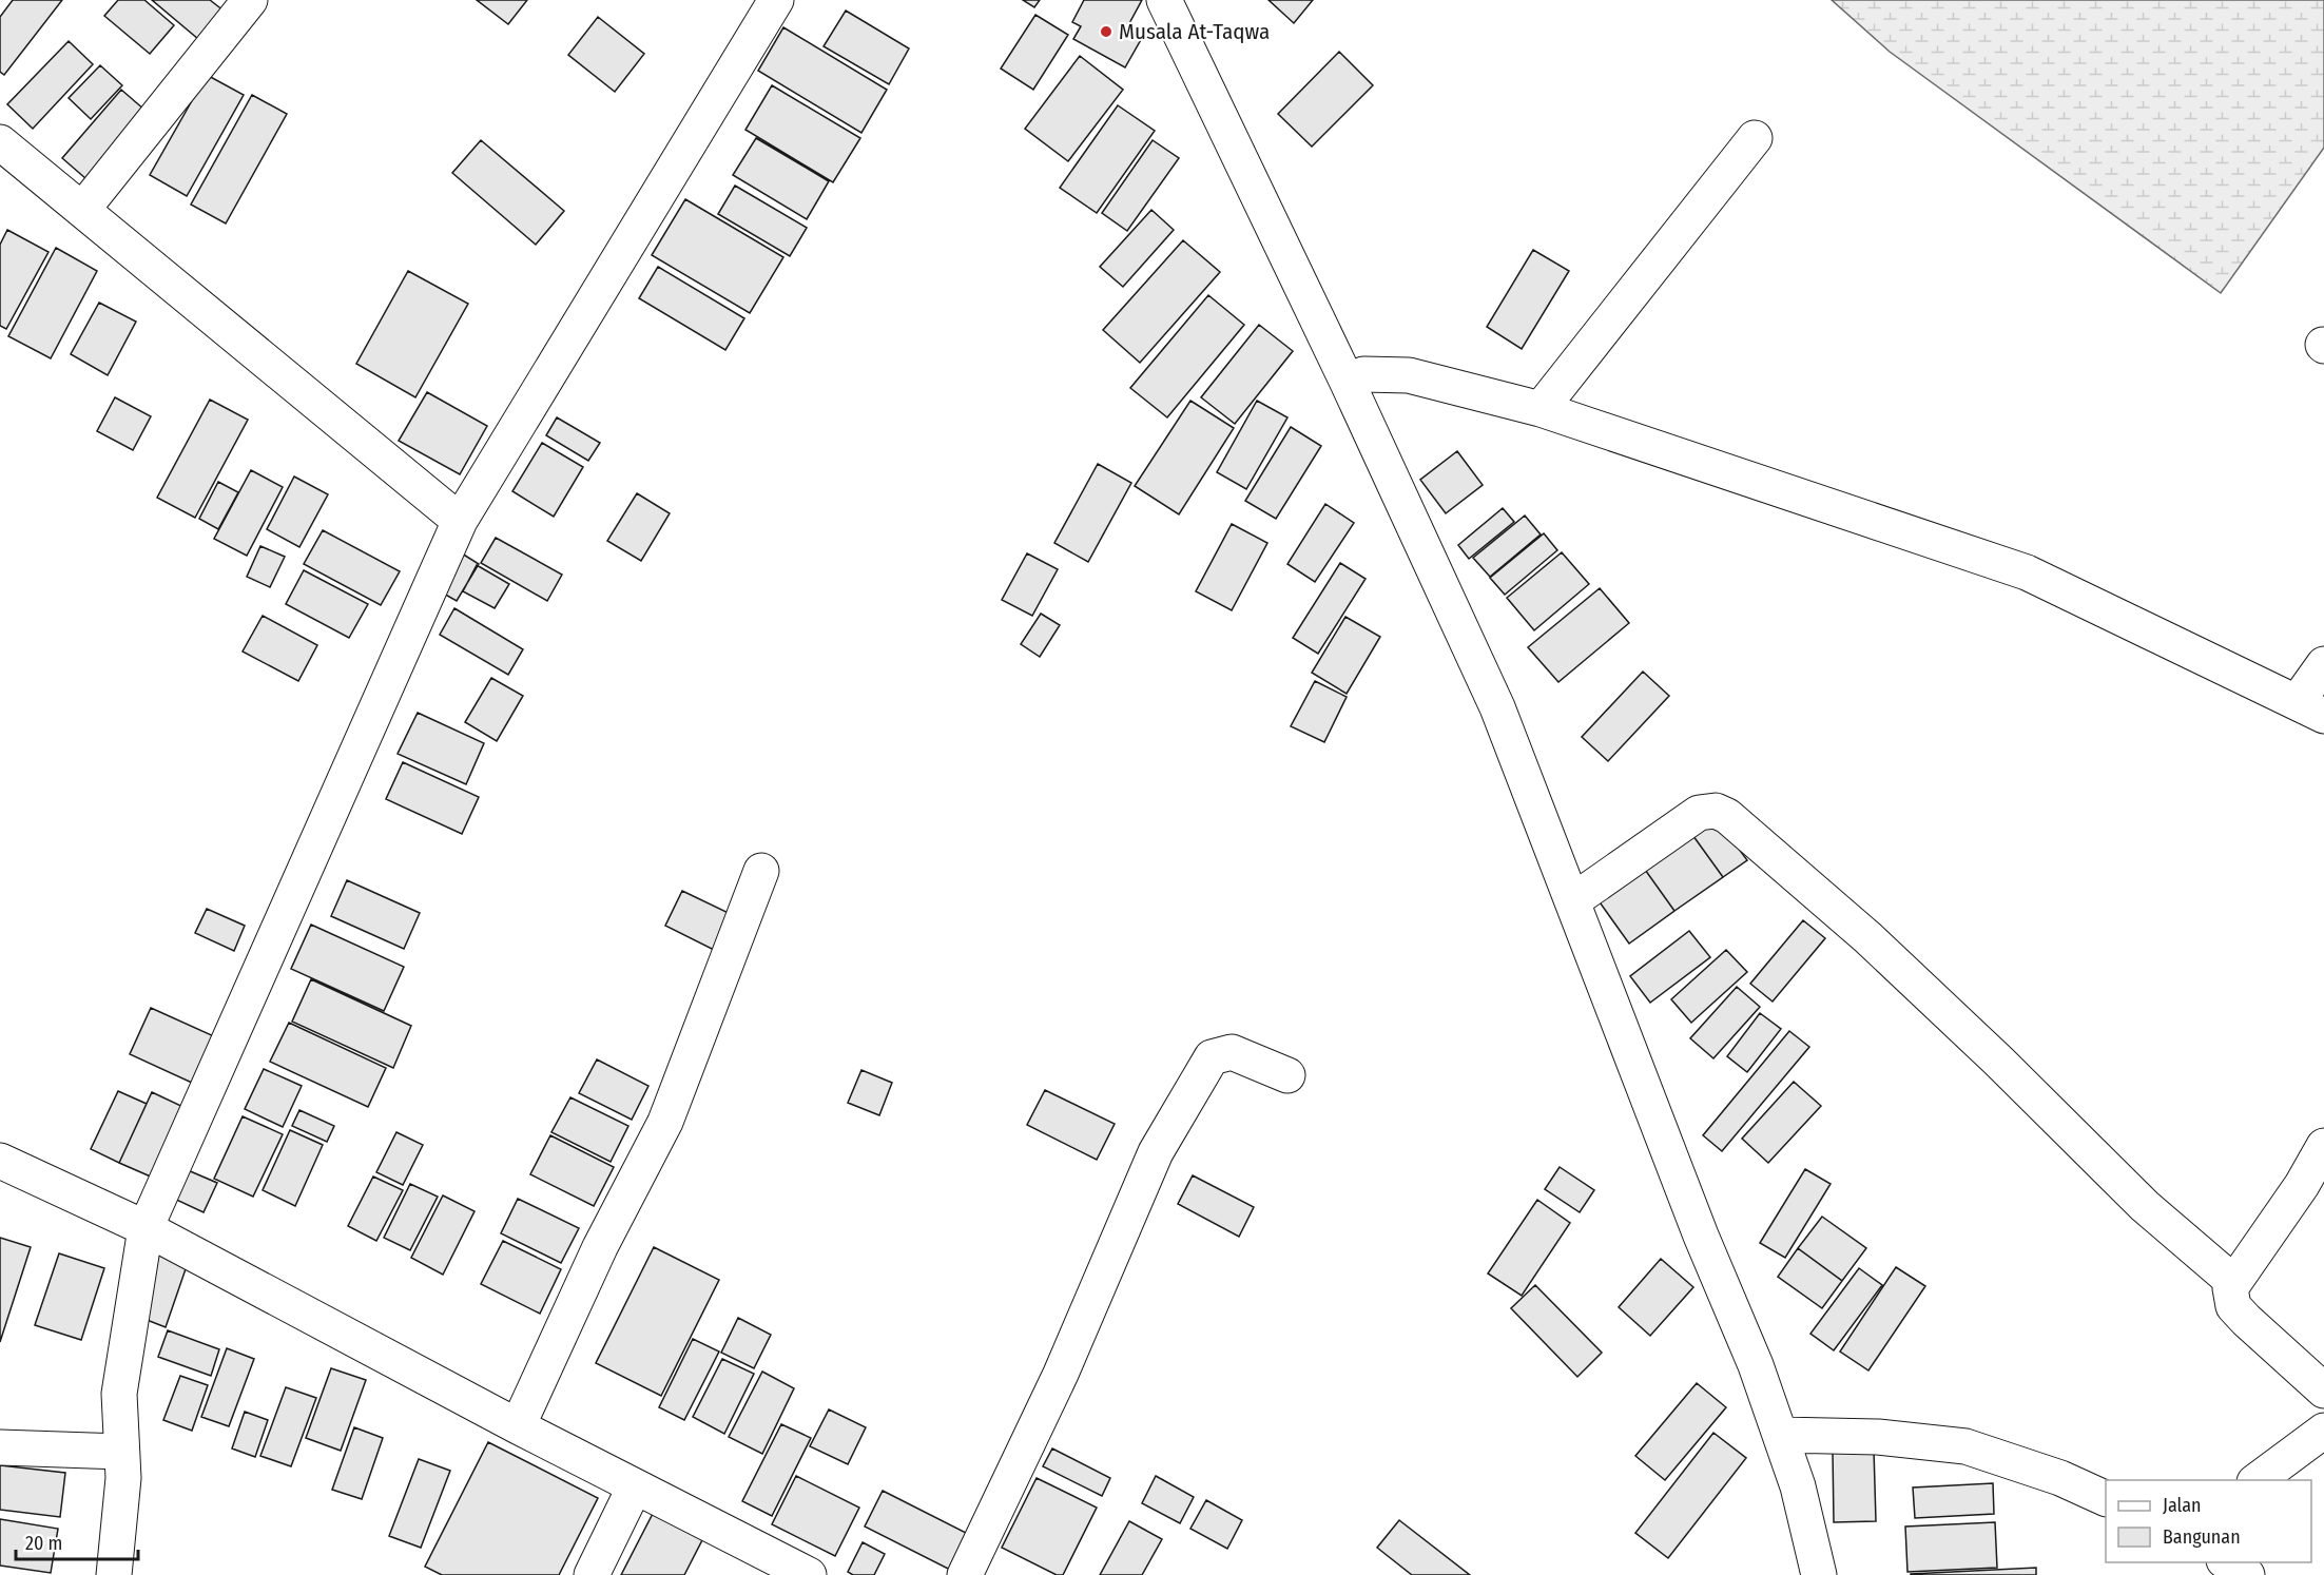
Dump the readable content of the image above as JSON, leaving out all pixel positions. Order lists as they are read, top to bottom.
{
  "places": ["Musala At-Taqwa"],
  "legend": ["Jalan", "Bangunan"],
  "scale_bar": "20 m"
}
